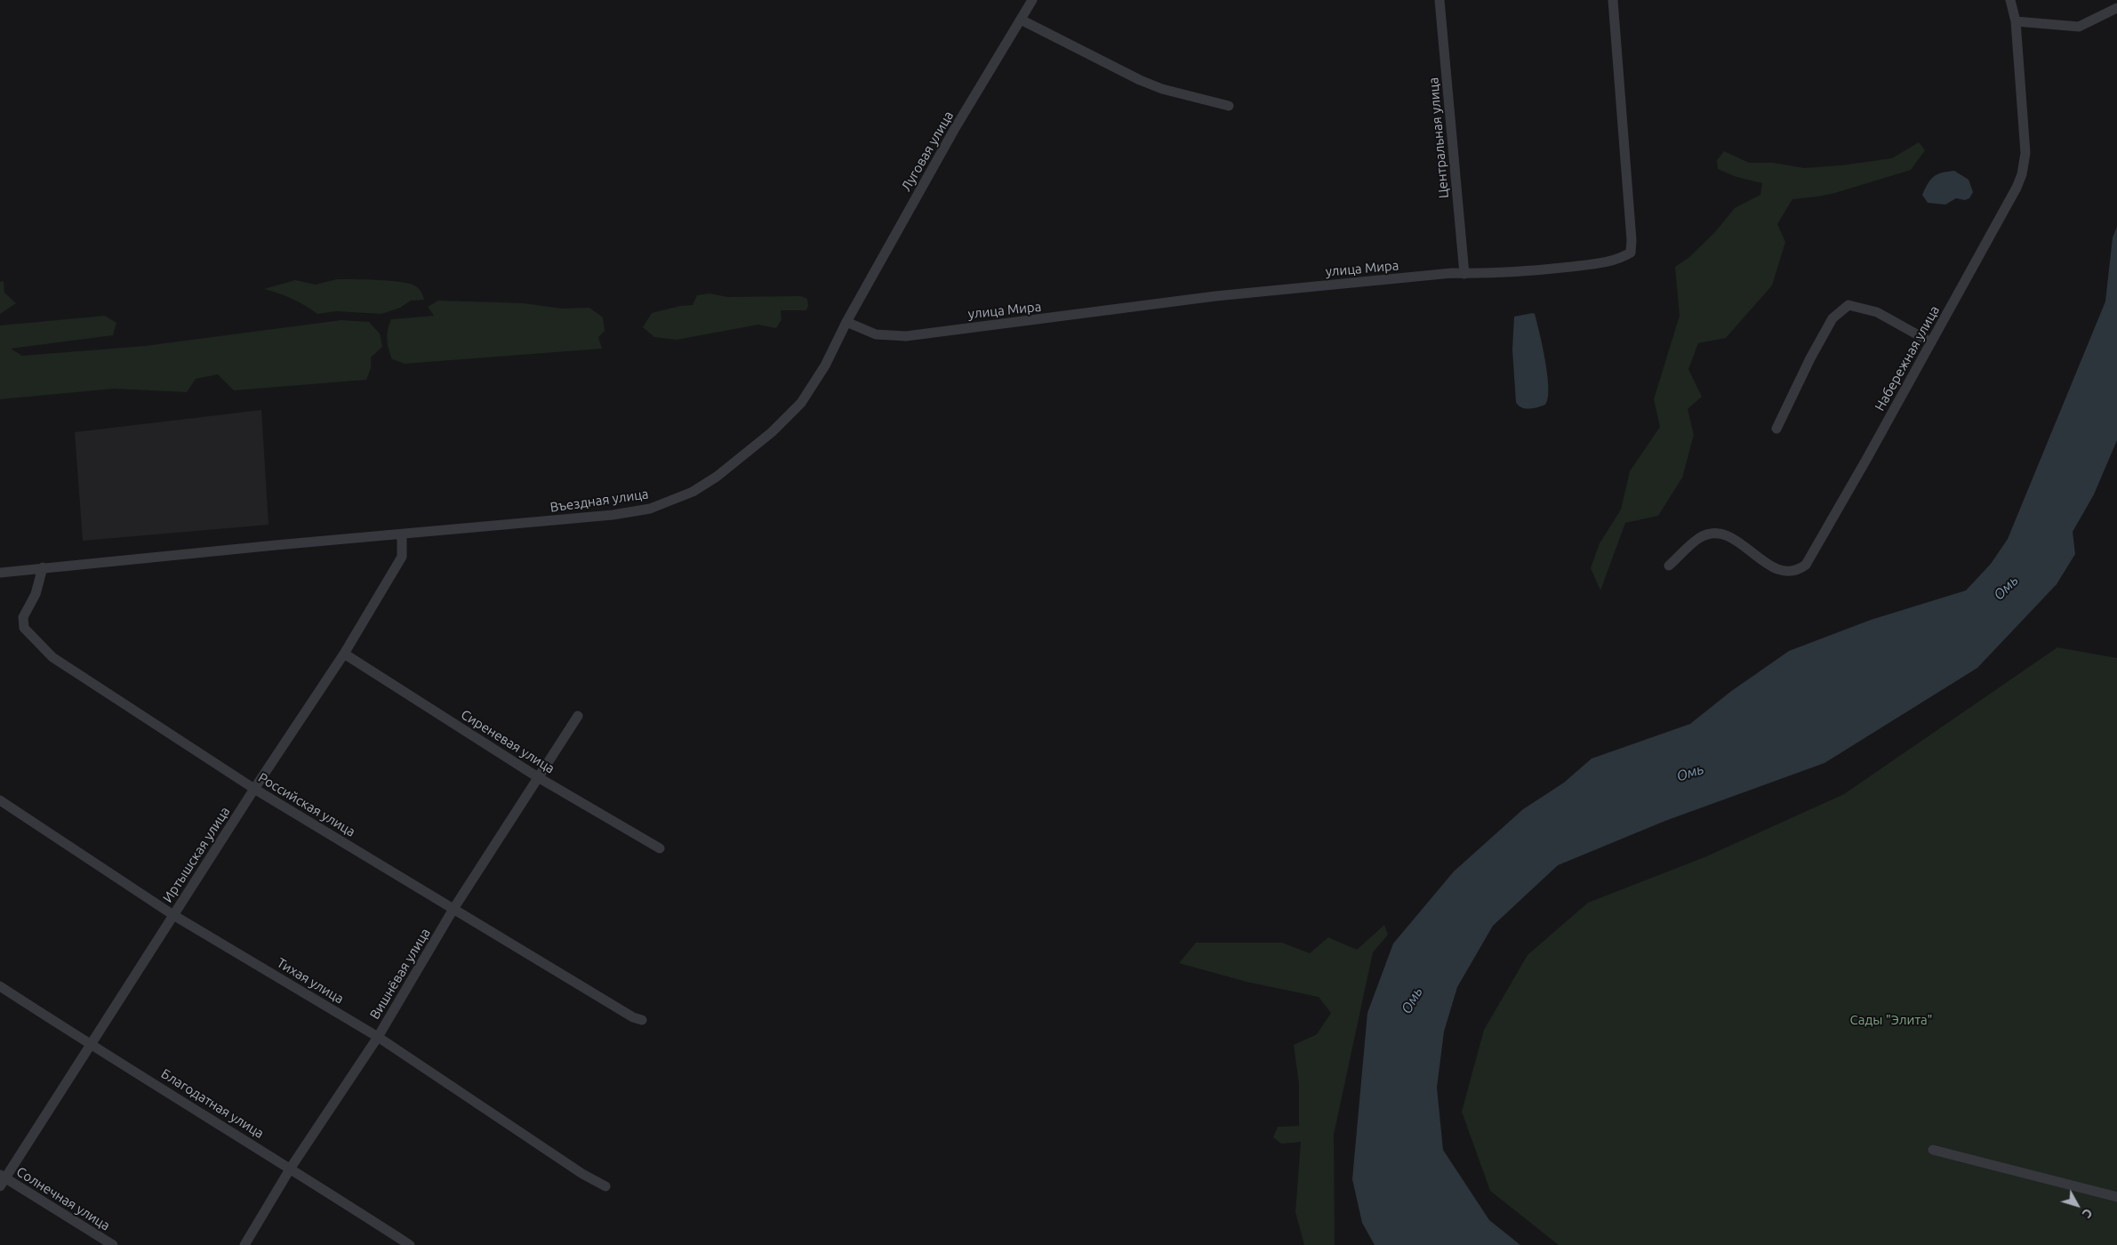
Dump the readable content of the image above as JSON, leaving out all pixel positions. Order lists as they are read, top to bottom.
{
  "streets": {
    "street": [
      "Центральная улица",
      "Луговая улица",
      "улица Мира",
      "Набережная улица",
      "Въездная улица",
      "Сиреневая улица",
      "Российская улица",
      "Иртышская улица",
      "Вишнёвая улица",
      "Тихая улица",
      "Благодатная улица",
      "Солнечная улица"
    ]
  },
  "crossings": [
    ["Центральная улица", "улица Мира"],
    ["Луговая улица", "улица Мира"],
    ["Луговая улица", "Въездная улица"],
    ["улица Мира", "Въездная улица"],
    ["Въездная улица", "Российская улица"],
    ["Въездная улица", "Иртышская улица"],
    ["Сиреневая улица", "Иртышская улица"],
    ["Сиреневая улица", "Вишнёвая улица"],
    ["Российская улица", "Иртышская улица"],
    ["Российская улица", "Вишнёвая улица"],
    ["Иртышская улица", "Тихая улица"],
    ["Иртышская улица", "Благодатная улица"],
    ["Иртышская улица", "Солнечная улица"],
    ["Вишнёвая улица", "Тихая улица"],
    ["Вишнёвая улица", "Благодатная улица"]
  ],
  "water": ["Омь"],
  "parks": ["Сады \"Элита\""],
  "north": "bottom right"
}
